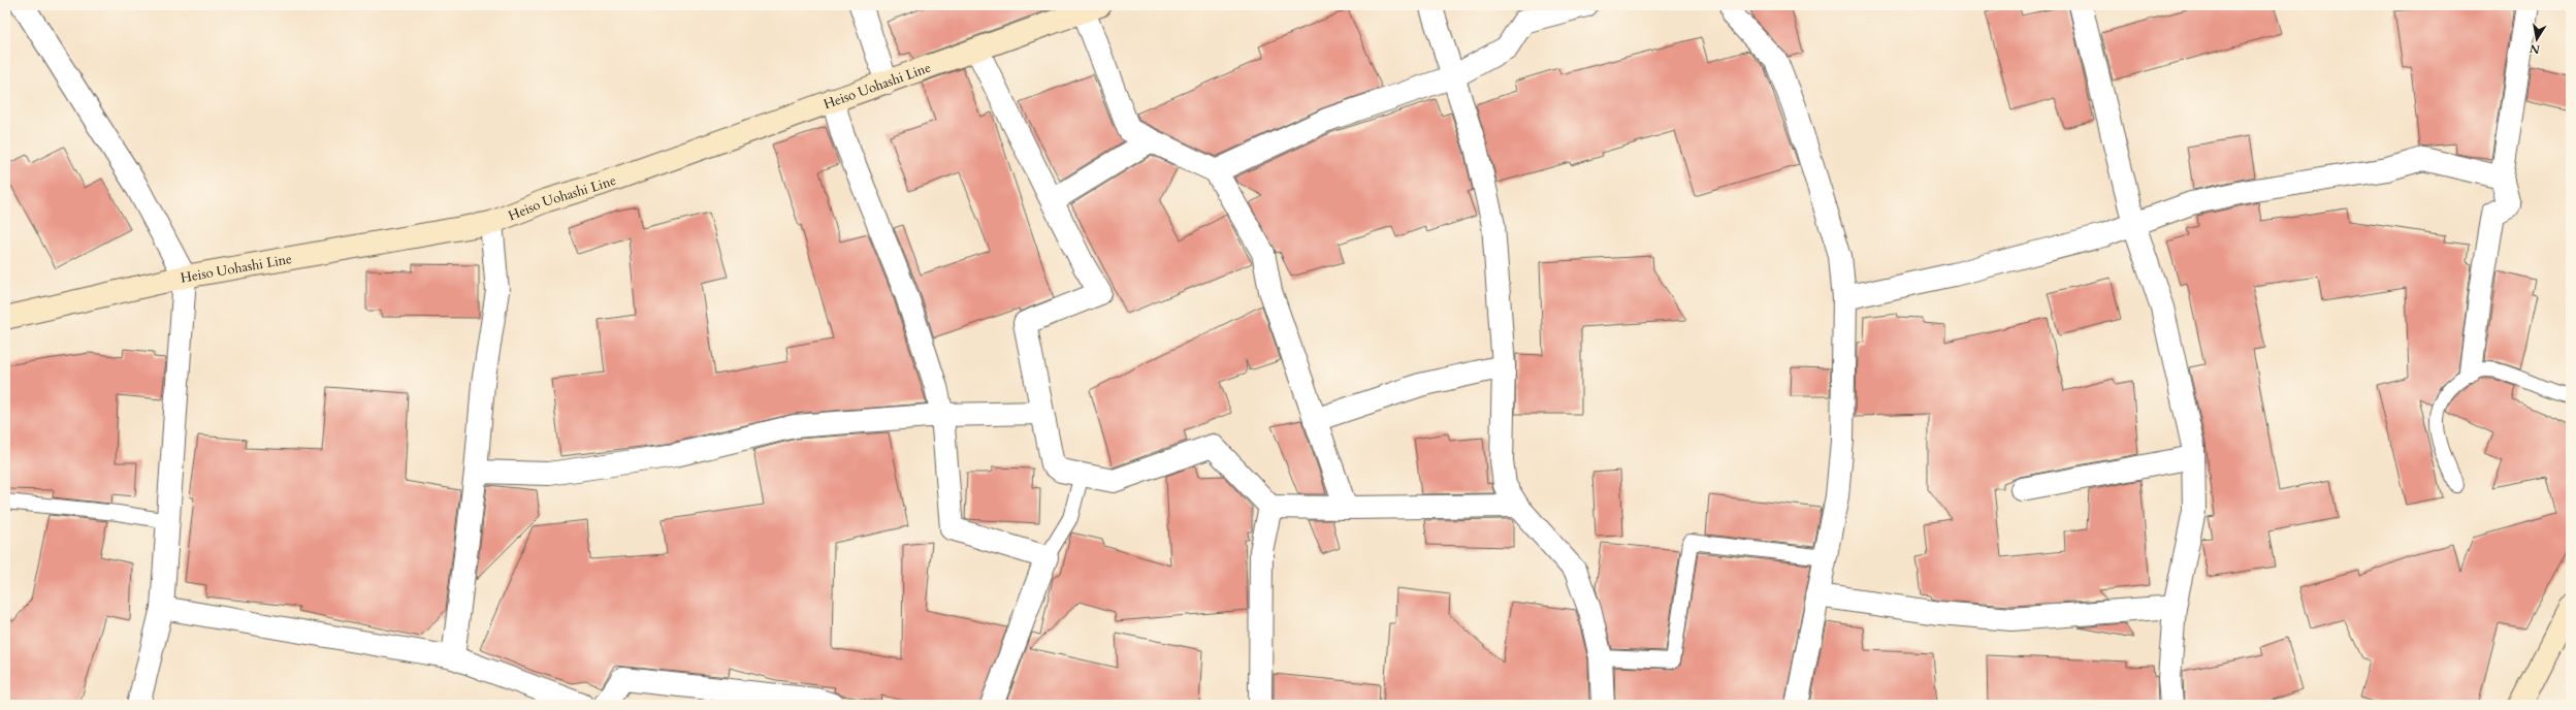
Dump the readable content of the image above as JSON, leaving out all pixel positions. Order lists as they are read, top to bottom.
{
  "streets": {
    "main road": ["Heiso Uohashi Line"]
  },
  "north": "bottom"
}
